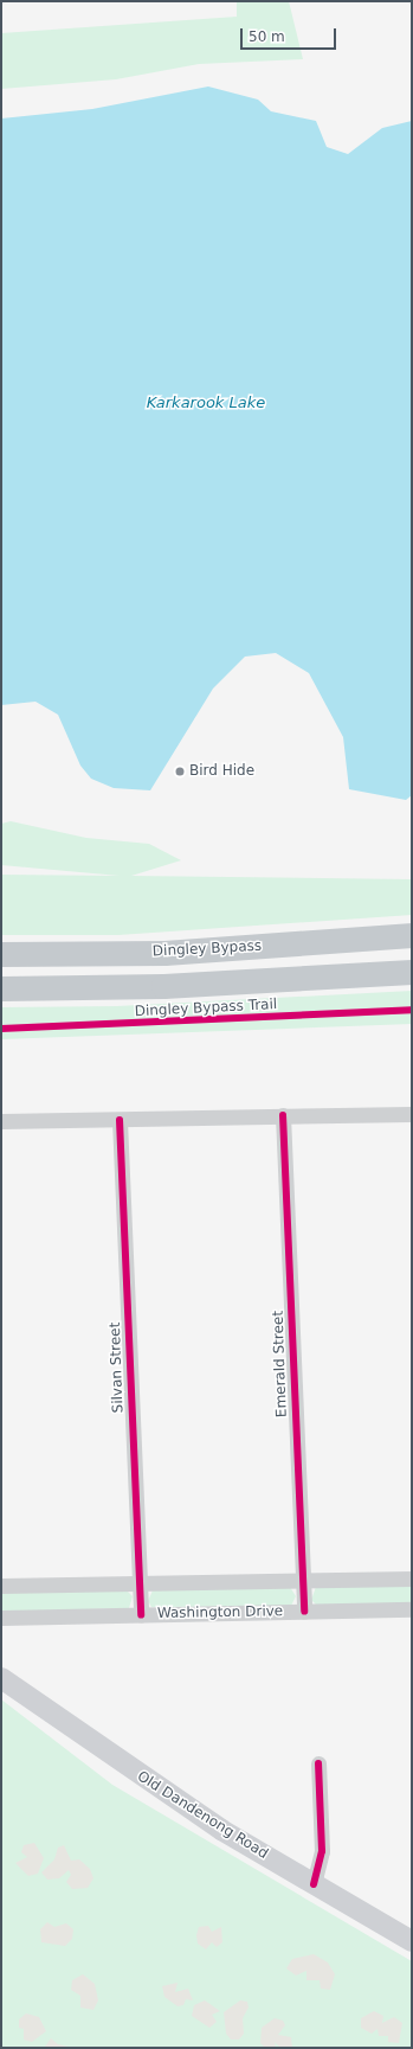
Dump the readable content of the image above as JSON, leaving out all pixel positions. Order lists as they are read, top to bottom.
{
  "streets": {
    "highway": ["Dingley Bypass"],
    "main road": ["Old Dandenong Road"],
    "street": ["Emerald Street", "Silvan Street", "Washington Drive"],
    "cycle path": ["Dingley Bypass Trail"]
  },
  "crossings": [
    ["Emerald Street", "Washington Drive"],
    ["Silvan Street", "Washington Drive"]
  ],
  "water": ["Karkarook Lake"],
  "places": ["Bird Hide"],
  "scale_bar": "50 m"
}
